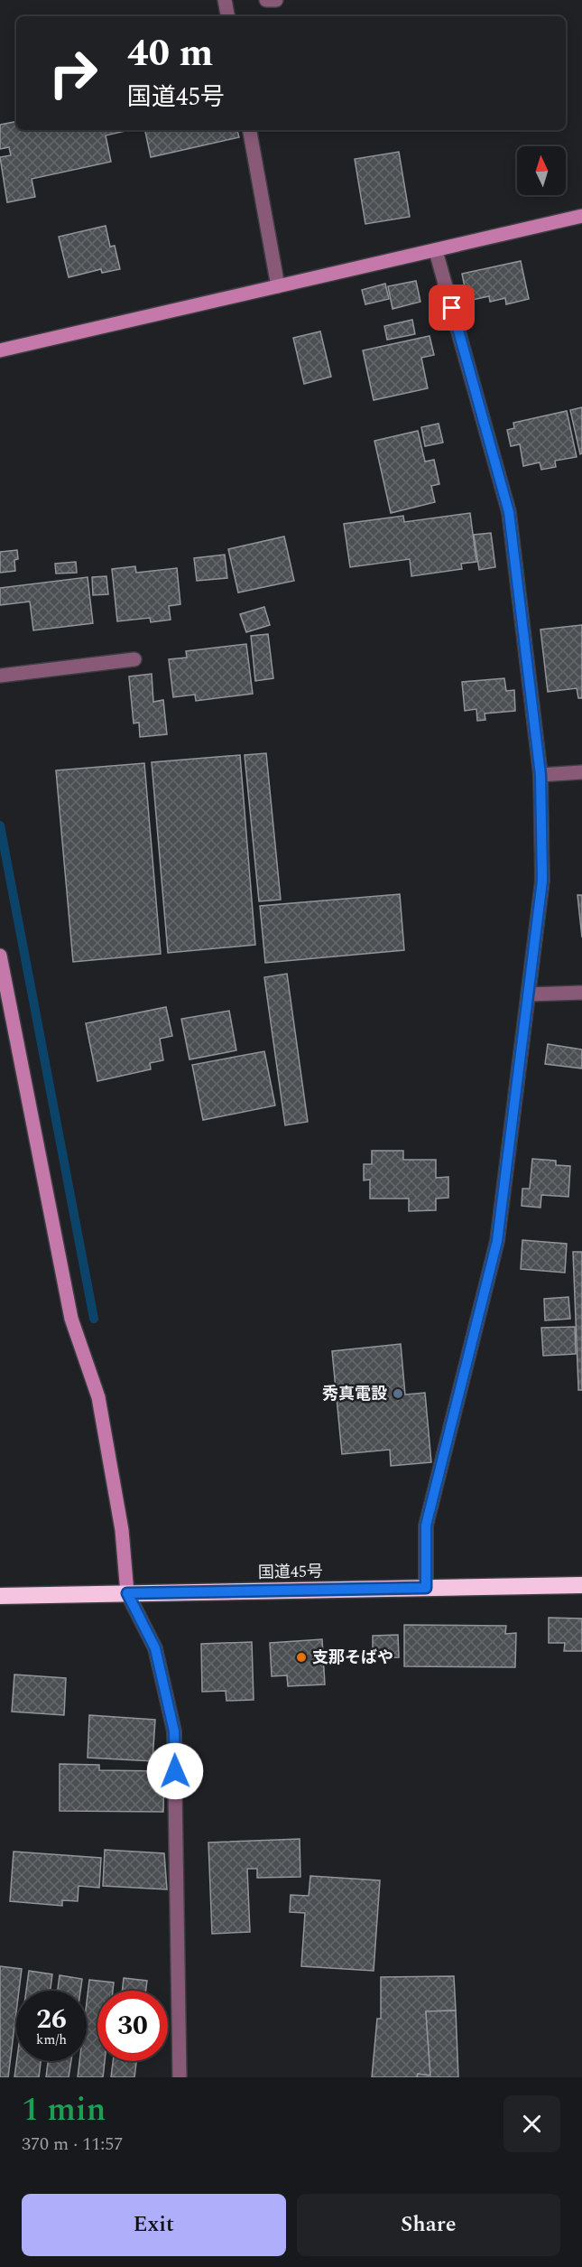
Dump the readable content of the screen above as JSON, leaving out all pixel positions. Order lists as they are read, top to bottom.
{
  "streets": {
    "highway": ["国道45号"]
  },
  "places": ["秀真電設", "支那そばや"],
  "north": "top",
  "page": {
    "turn": ["40 m", "国道45号"],
    "speed": "26 km/h",
    "limit": "30",
    "heading": ["1 min", "370 m · 11:57"],
    "buttons": ["Exit", "Share"]
  }
}
